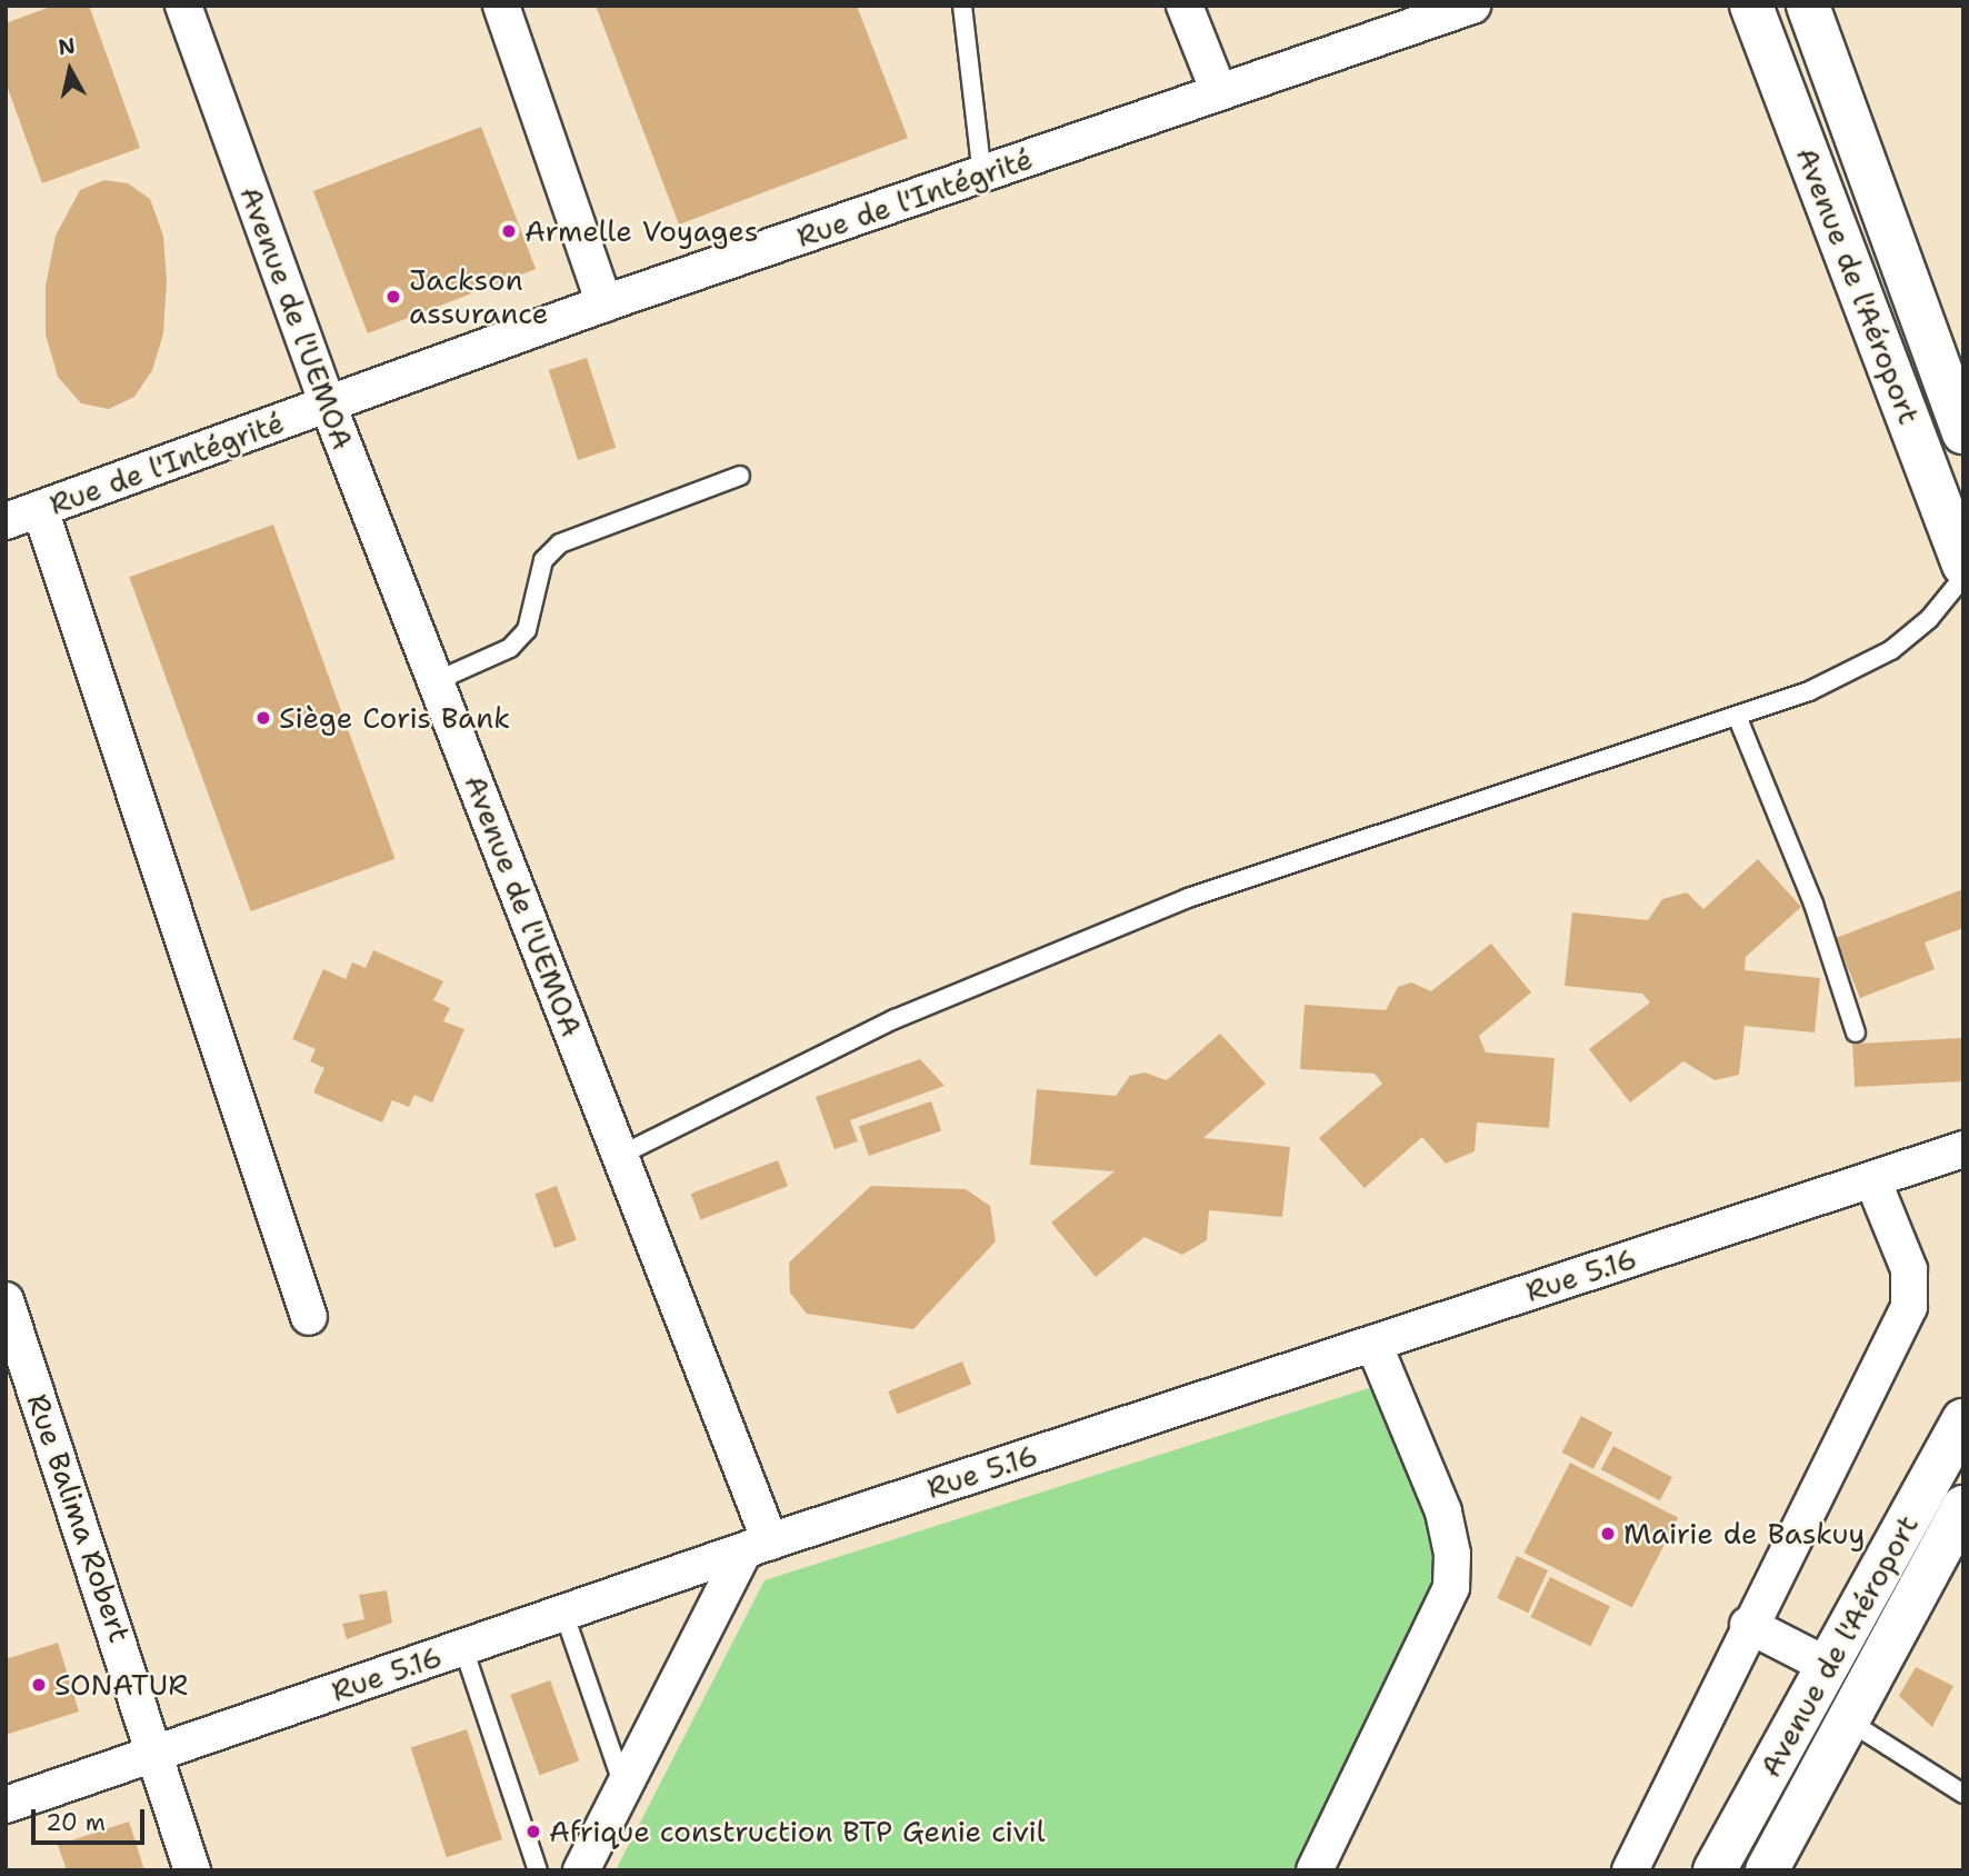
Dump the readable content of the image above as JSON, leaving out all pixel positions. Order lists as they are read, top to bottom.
{
  "streets": {
    "main road": ["Avenue de l'Aéroport"],
    "street": [
      "Rue de l'Intégrité",
      "Avenue de l'UEMOA",
      "Rue 5.16",
      "Rue Balima Robert"
    ]
  },
  "crossings": [
    ["Rue de l'Intégrité", "Avenue de l'UEMOA"],
    ["Avenue de l'UEMOA", "Rue 5.16"],
    ["Rue 5.16", "Rue Balima Robert"]
  ],
  "places": [
    "Armelle Voyages",
    "Jackson assurance",
    "Siège Coris Bank",
    "Mairie de Baskuy",
    "SONATUR",
    "Afrique construction BTP Genie civil"
  ],
  "scale_bar": "20 m",
  "north": "top"
}
